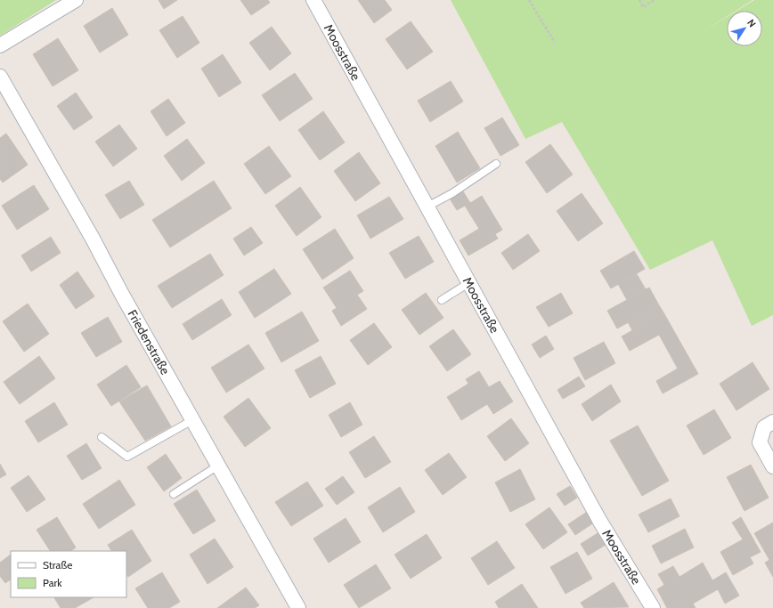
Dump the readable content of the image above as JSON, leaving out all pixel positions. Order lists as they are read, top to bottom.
{
  "streets": {
    "street": ["Moosstraße", "Friedenstraße"]
  },
  "legend": ["Straße", "Park"],
  "north": "top right"
}
